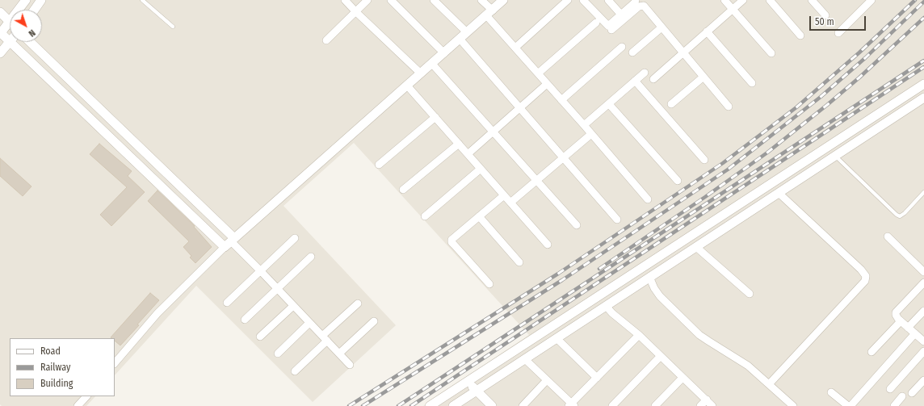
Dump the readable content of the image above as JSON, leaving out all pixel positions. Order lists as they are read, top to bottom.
{
  "legend": ["Road", "Railway", "Building"],
  "scale_bar": "50 m",
  "north": "bottom right"
}
